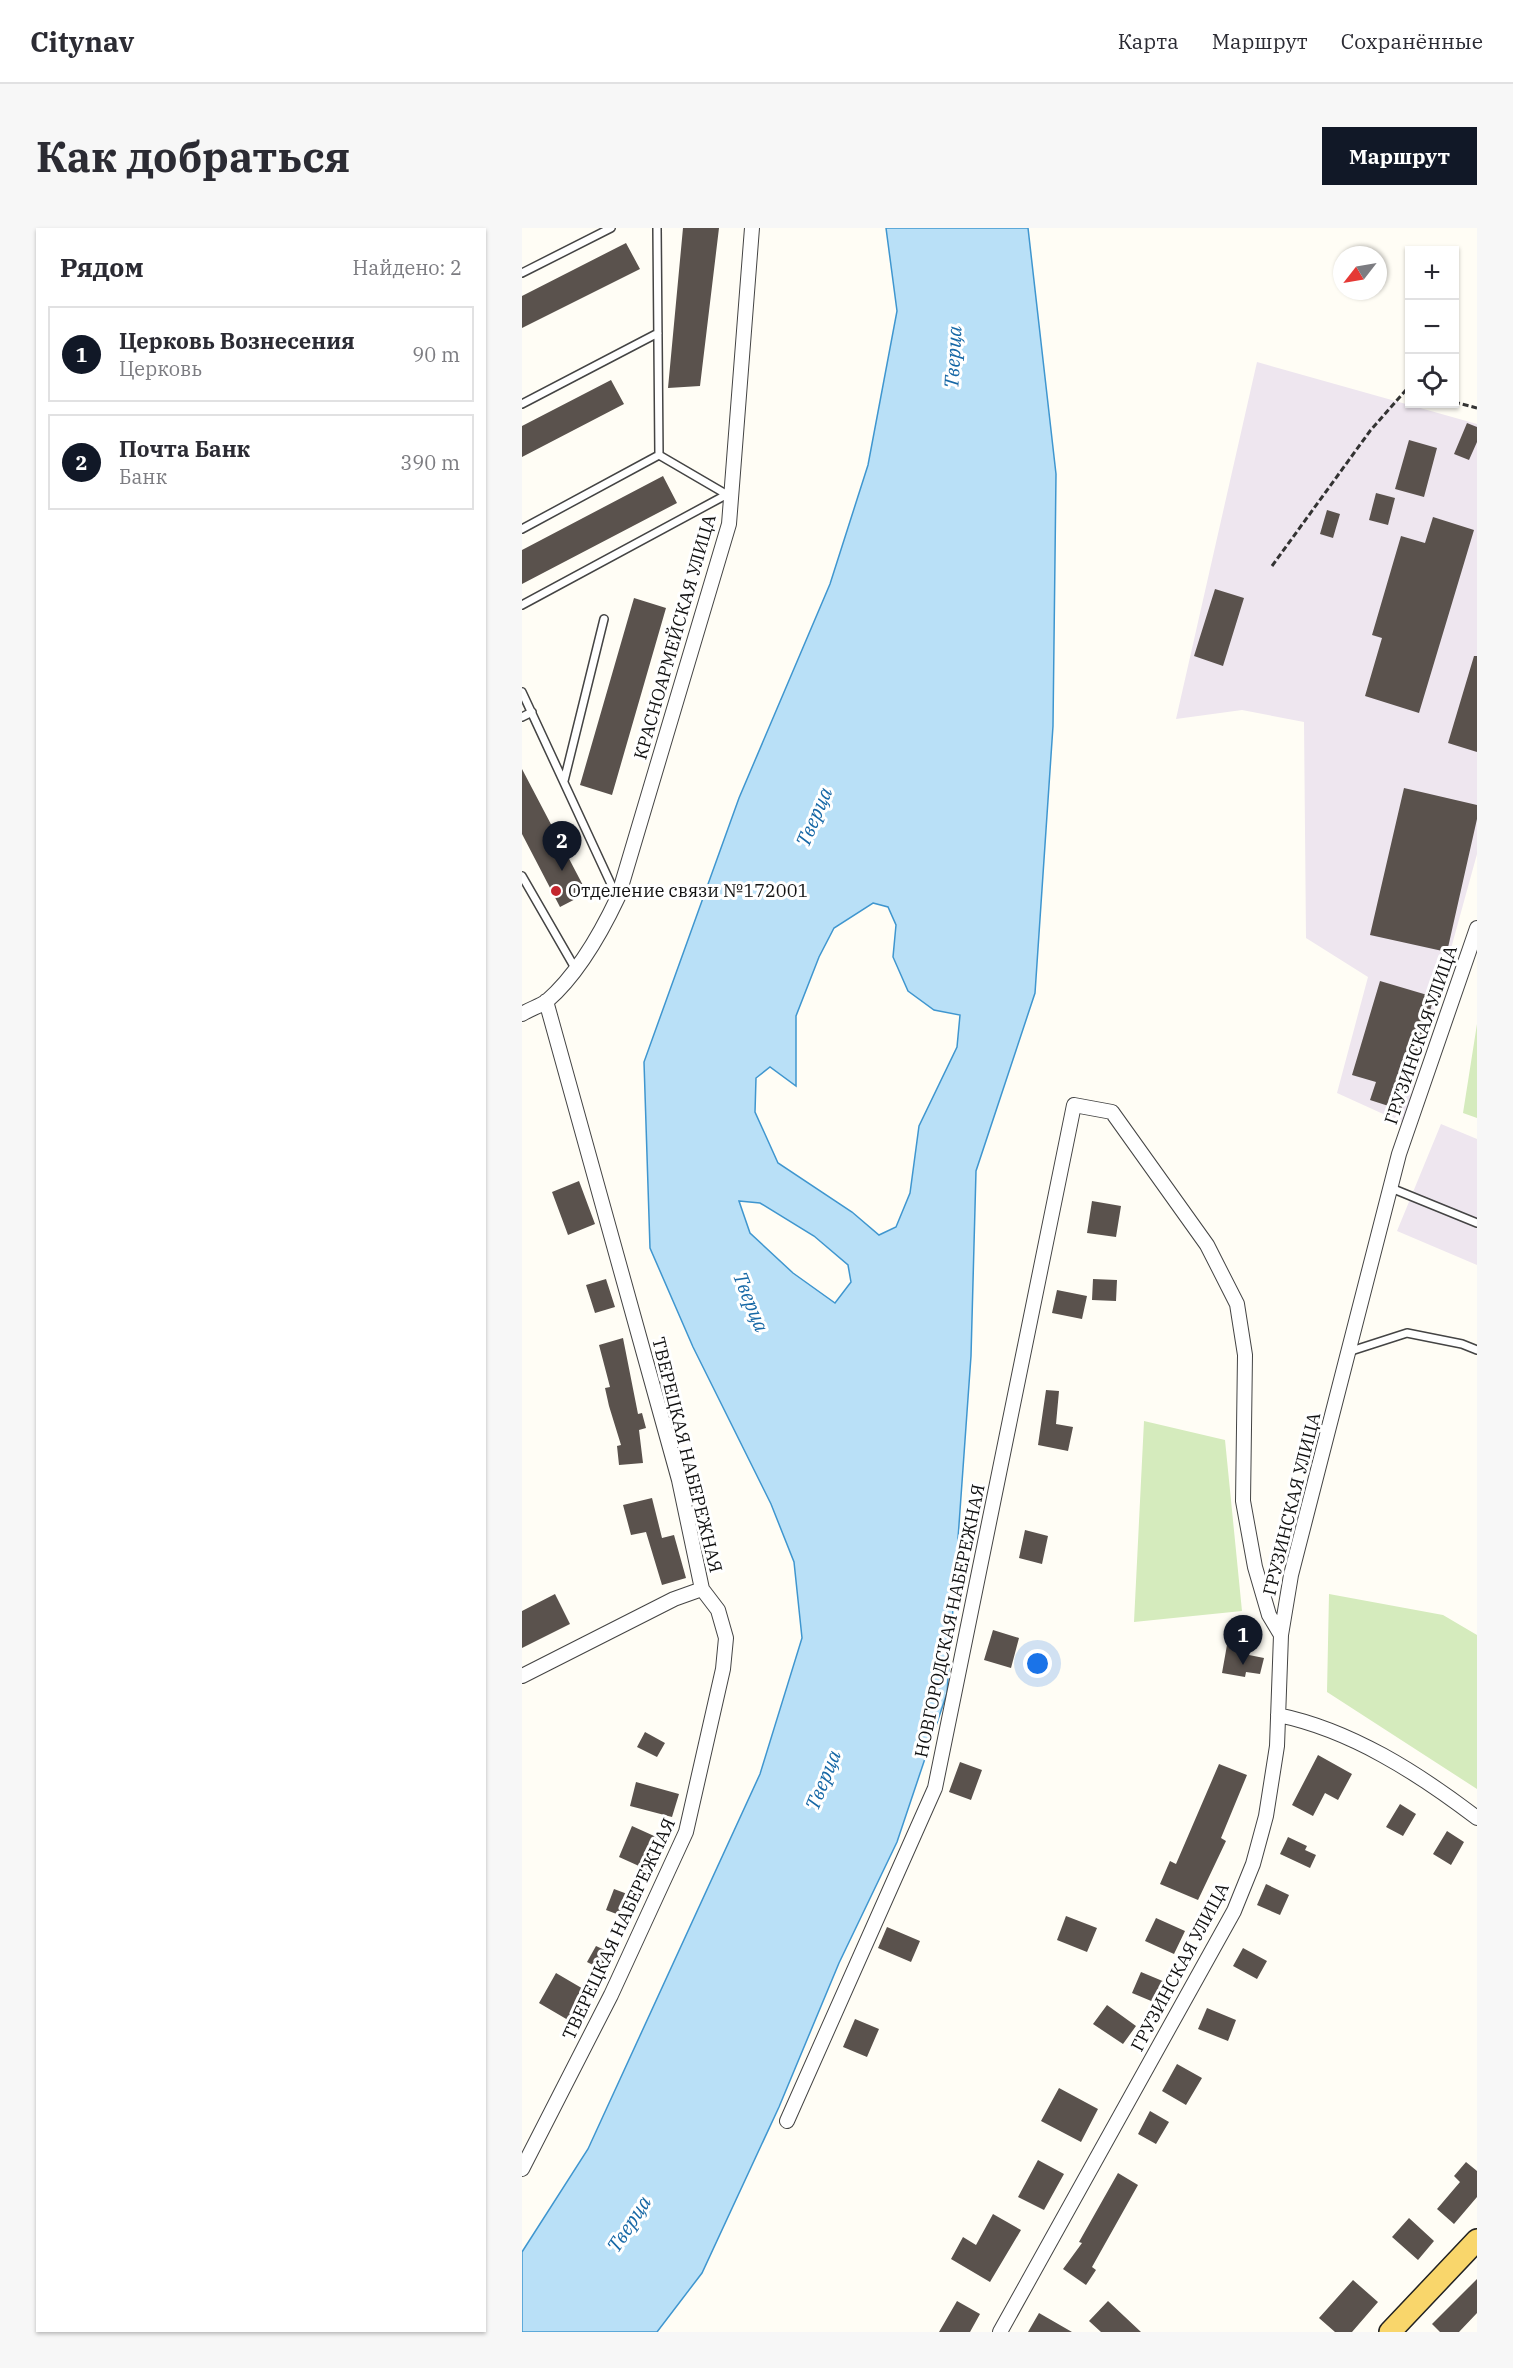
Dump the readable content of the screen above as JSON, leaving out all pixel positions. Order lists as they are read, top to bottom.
{
  "streets": {
    "street": [
      "КРАСНОАРМЕЙСКАЯ УЛИЦА",
      "ГРУЗИНСКАЯ УЛИЦА",
      "ТВЕРЕЦКАЯ НАБЕРЕЖНАЯ",
      "НОВГОРОДСКАЯ НАБЕРЕЖНАЯ"
    ]
  },
  "crossings": [
    ["КРАСНОАРМЕЙСКАЯ УЛИЦА", "ТВЕРЕЦКАЯ НАБЕРЕЖНАЯ"],
    ["ГРУЗИНСКАЯ УЛИЦА", "НОВГОРОДСКАЯ НАБЕРЕЖНАЯ"]
  ],
  "water": ["Тверца"],
  "places": ["Отделение связи №172001"],
  "north": "bottom left",
  "page": {
    "header": "Citynav",
    "nav": ["Карта", "Маршрут", "Сохранённые"],
    "buttons": "Маршрут",
    "title": "Как добраться",
    "heading": ["Рядом", "Найдено: 2"],
    "map_buttons": ["+", "−"],
    "list": [
      {
        "mark": "1",
        "name": "Церковь Вознесения",
        "note": "Церковь",
        "value": "90 m"
      },
      {
        "mark": "2",
        "name": "Почта Банк",
        "note": "Банк",
        "value": "390 m"
      }
    ],
    "pins": ["2", "1"]
  }
}
